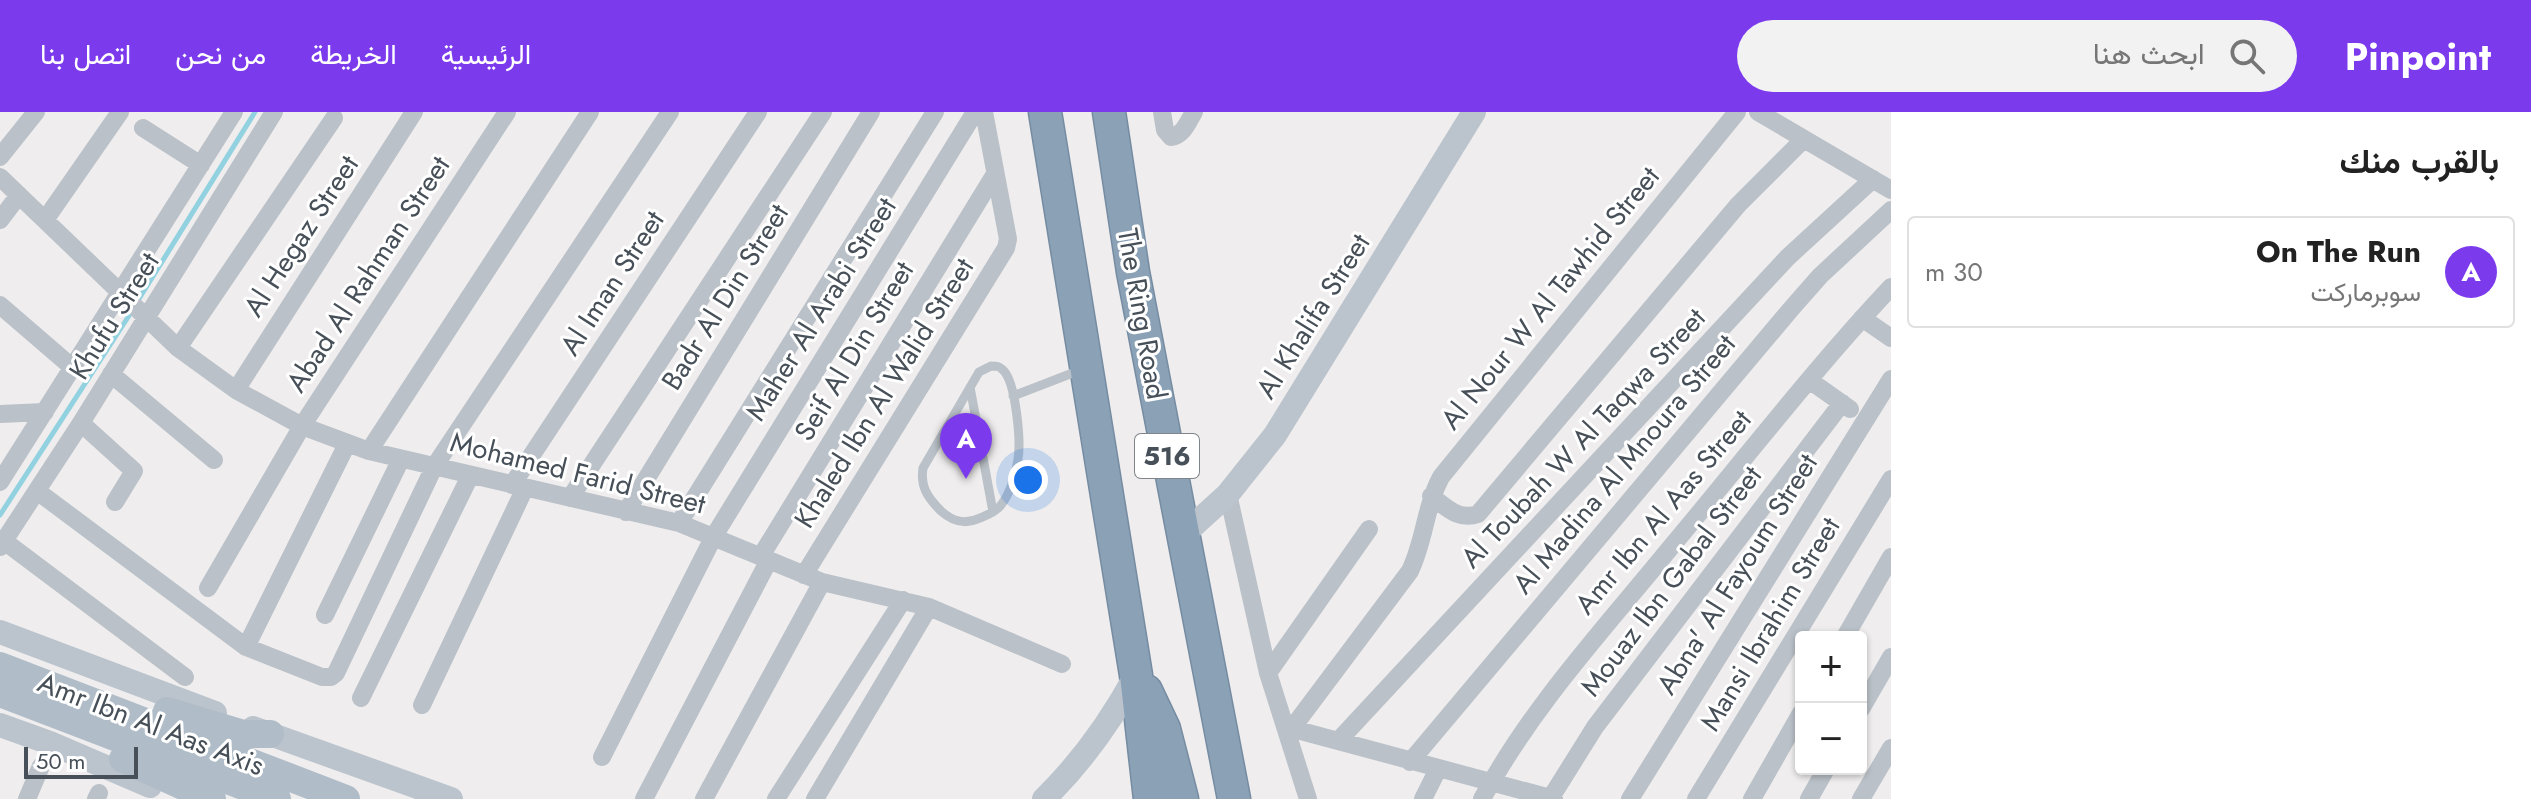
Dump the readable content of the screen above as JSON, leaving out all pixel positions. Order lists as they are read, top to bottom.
{
  "streets": {
    "highway": ["The Ring Road", "516"],
    "main road": ["Amr Ibn Al Aas Axis"],
    "street": [
      "Al Hegaz Street",
      "Abad Al Rahman Street",
      "Al Iman Street",
      "Badr Al Din Street",
      "Al Nour W Al Tawhid Street",
      "Maher Al Arabi Street",
      "Khufu Street",
      "Al Khalifa Street",
      "Seif Al Din Street",
      "Khaled Ibn Al Walid Street",
      "Al Toubah W Al Taqwa Street",
      "Al Madina Al Mnoura Street",
      "Mohamed Farid Street",
      "Amr Ibn Al Aas Street",
      "Abna' Al Fayoum Street",
      "Mouaz Ibn Gabal Street",
      "Mansi Ibrahim Street"
    ]
  },
  "crossings": [
    ["Al Hegaz Street", "Mohamed Farid Street"],
    ["Abad Al Rahman Street", "Mohamed Farid Street"],
    ["Al Iman Street", "Mohamed Farid Street"],
    ["Badr Al Din Street", "Mohamed Farid Street"],
    ["Maher Al Arabi Street", "Mohamed Farid Street"],
    ["The Ring Road", "Al Khalifa Street"],
    ["Khufu Street", "Mohamed Farid Street"],
    ["Seif Al Din Street", "Khaled Ibn Al Walid Street"],
    ["Seif Al Din Street", "Mohamed Farid Street"],
    ["Khaled Ibn Al Walid Street", "Mohamed Farid Street"]
  ],
  "scale_bar": "50 m",
  "page": {
    "header": "Pinpoint",
    "search": "ابحث هنا",
    "nav": [
      "الرئيسية",
      "الخريطة",
      "من نحن",
      "اتصل بنا"
    ],
    "heading": "بالقرب منك",
    "list": [
      {
        "mark": "A",
        "name": "On The Run",
        "note": "سوبرماركت",
        "value": "30 m"
      }
    ],
    "pins": "A",
    "map_buttons": ["+", "−"],
    "scale": "50 m"
  }
}
